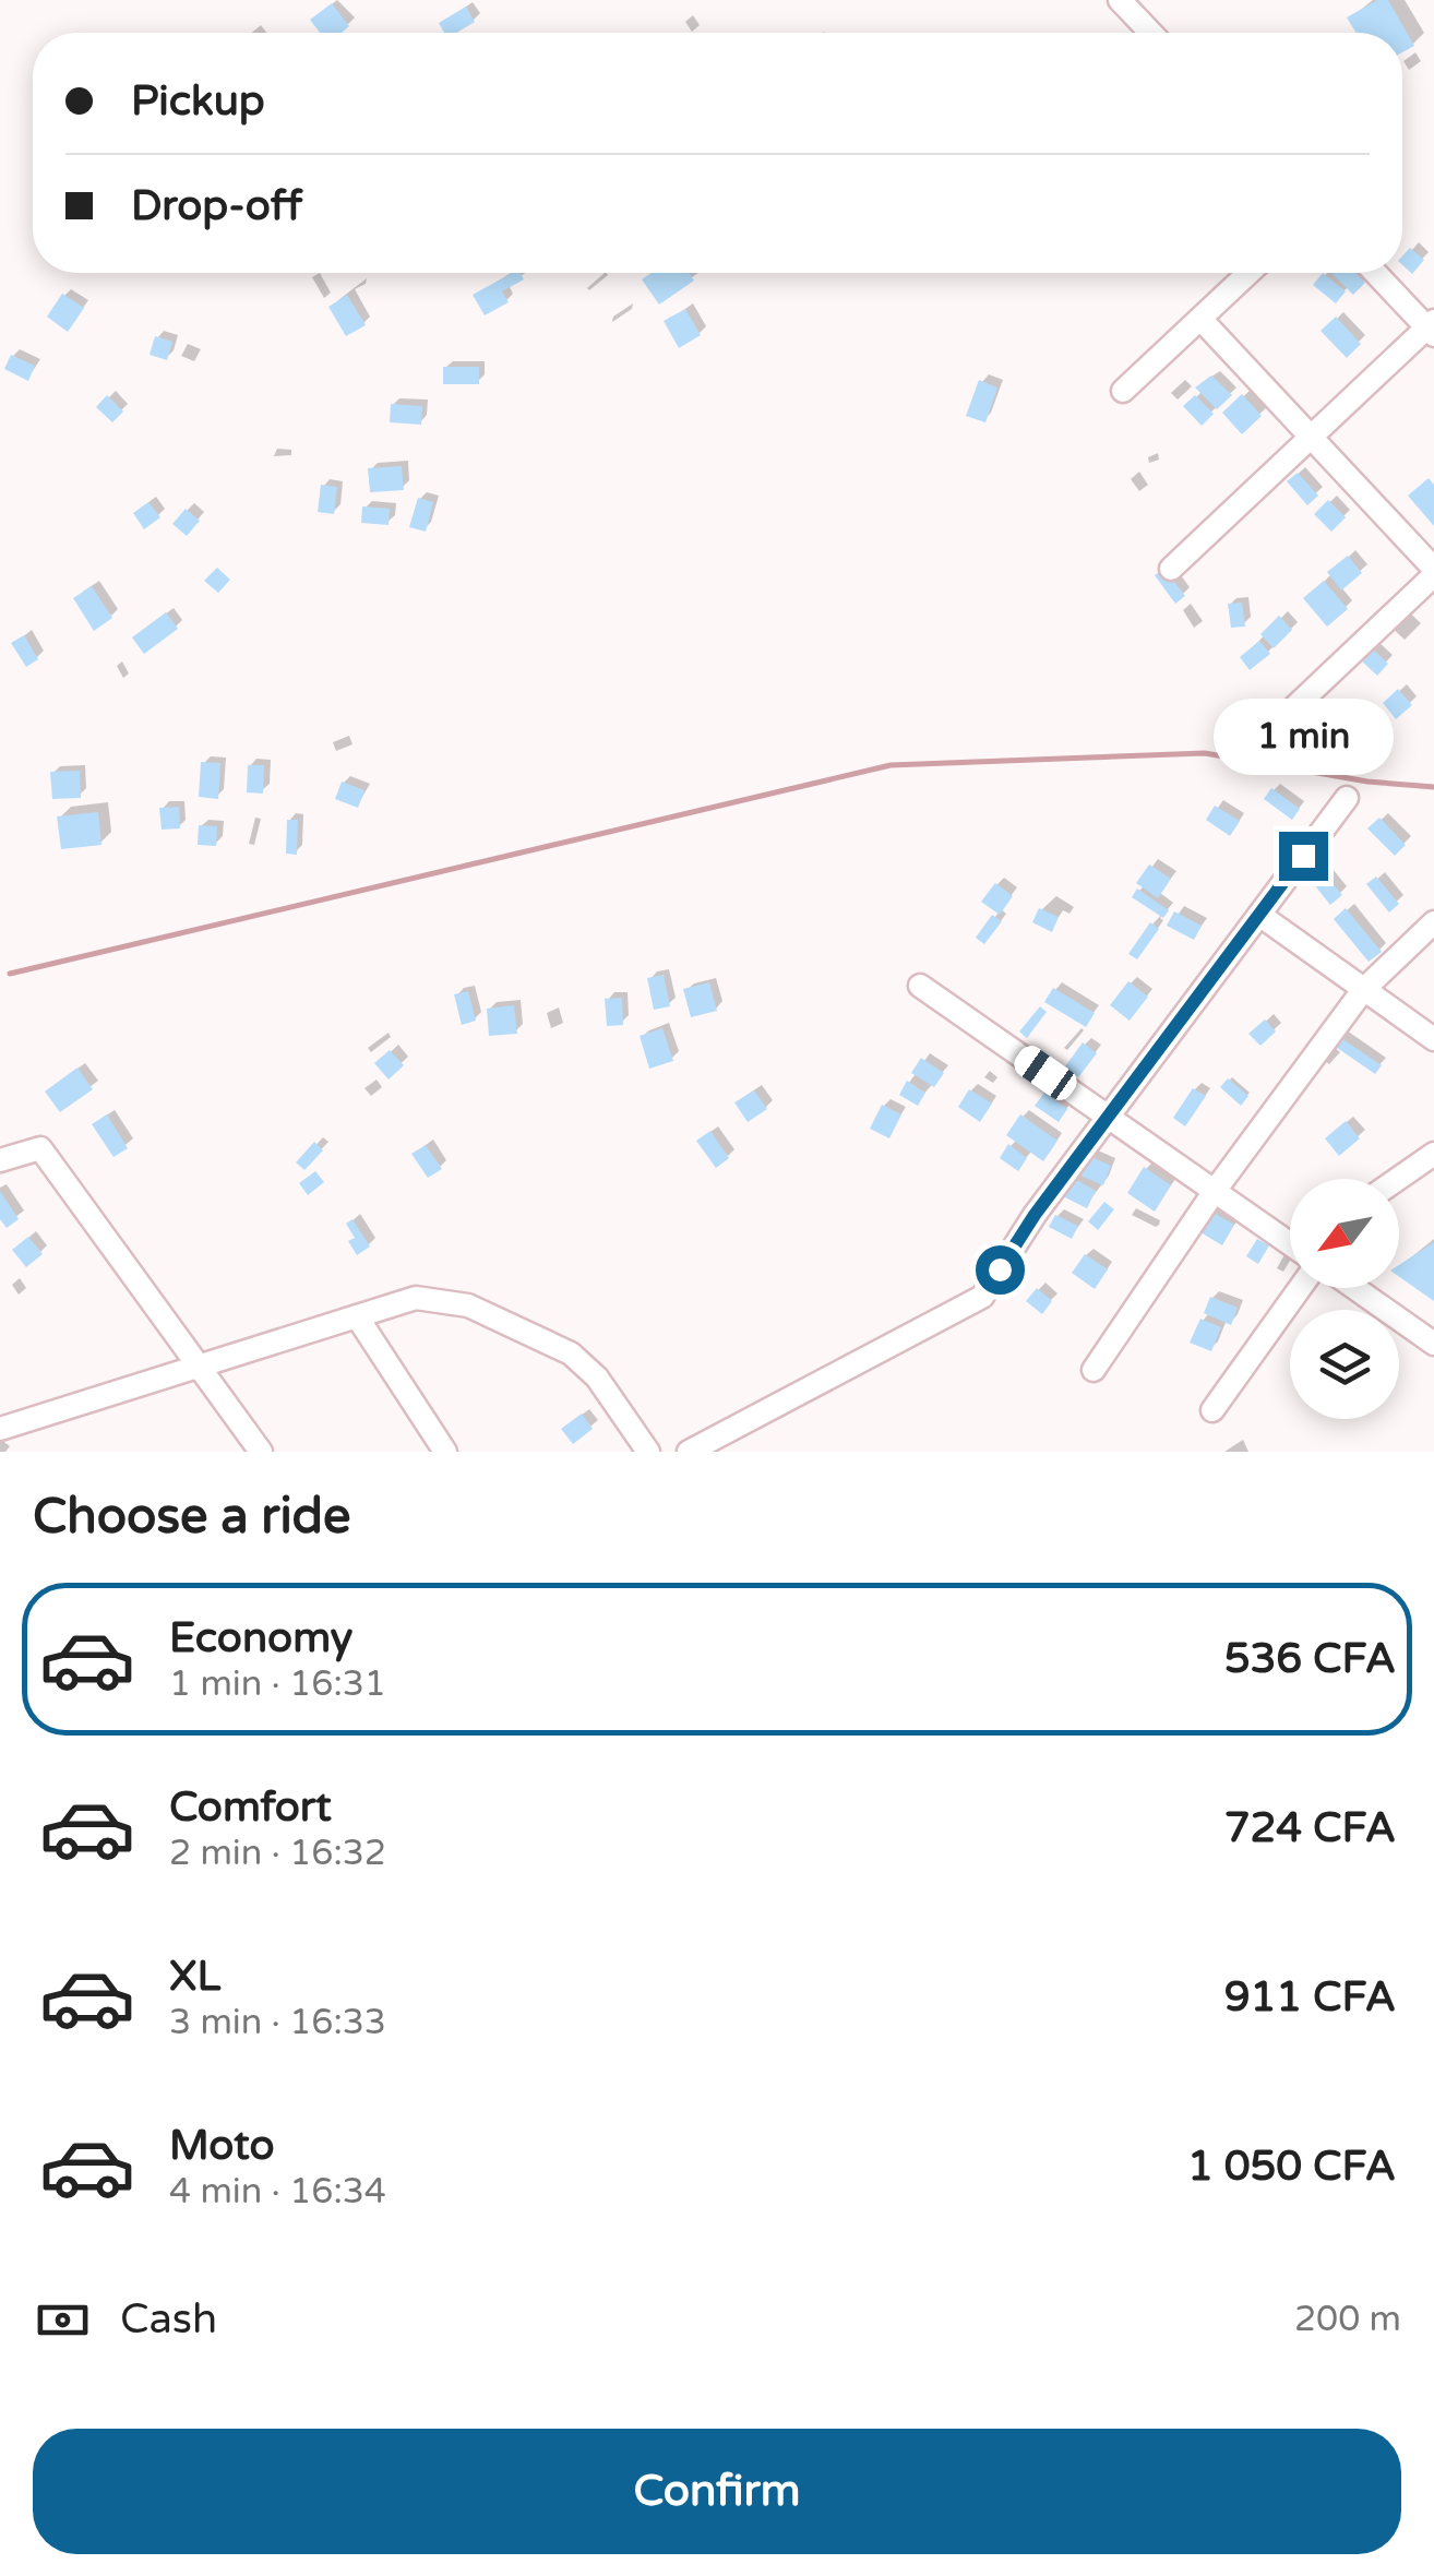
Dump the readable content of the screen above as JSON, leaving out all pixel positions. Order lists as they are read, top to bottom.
{
  "north": "bottom left",
  "page": {
    "banner": ["Pickup", "Drop-off"],
    "bubble": "1 min",
    "heading": "Choose a ride",
    "list": [
      {
        "name": "Economy",
        "note": "1 min · 16:31",
        "value": "536 CFA"
      },
      {
        "name": "Comfort",
        "note": "2 min · 16:32",
        "value": "724 CFA"
      },
      {
        "name": "XL",
        "note": "3 min · 16:33",
        "value": "911 CFA"
      },
      {
        "name": "Moto",
        "note": "4 min · 16:34",
        "value": "1 050 CFA"
      }
    ],
    "pay": ["Cash", "200 m"],
    "buttons": "Confirm"
  }
}
